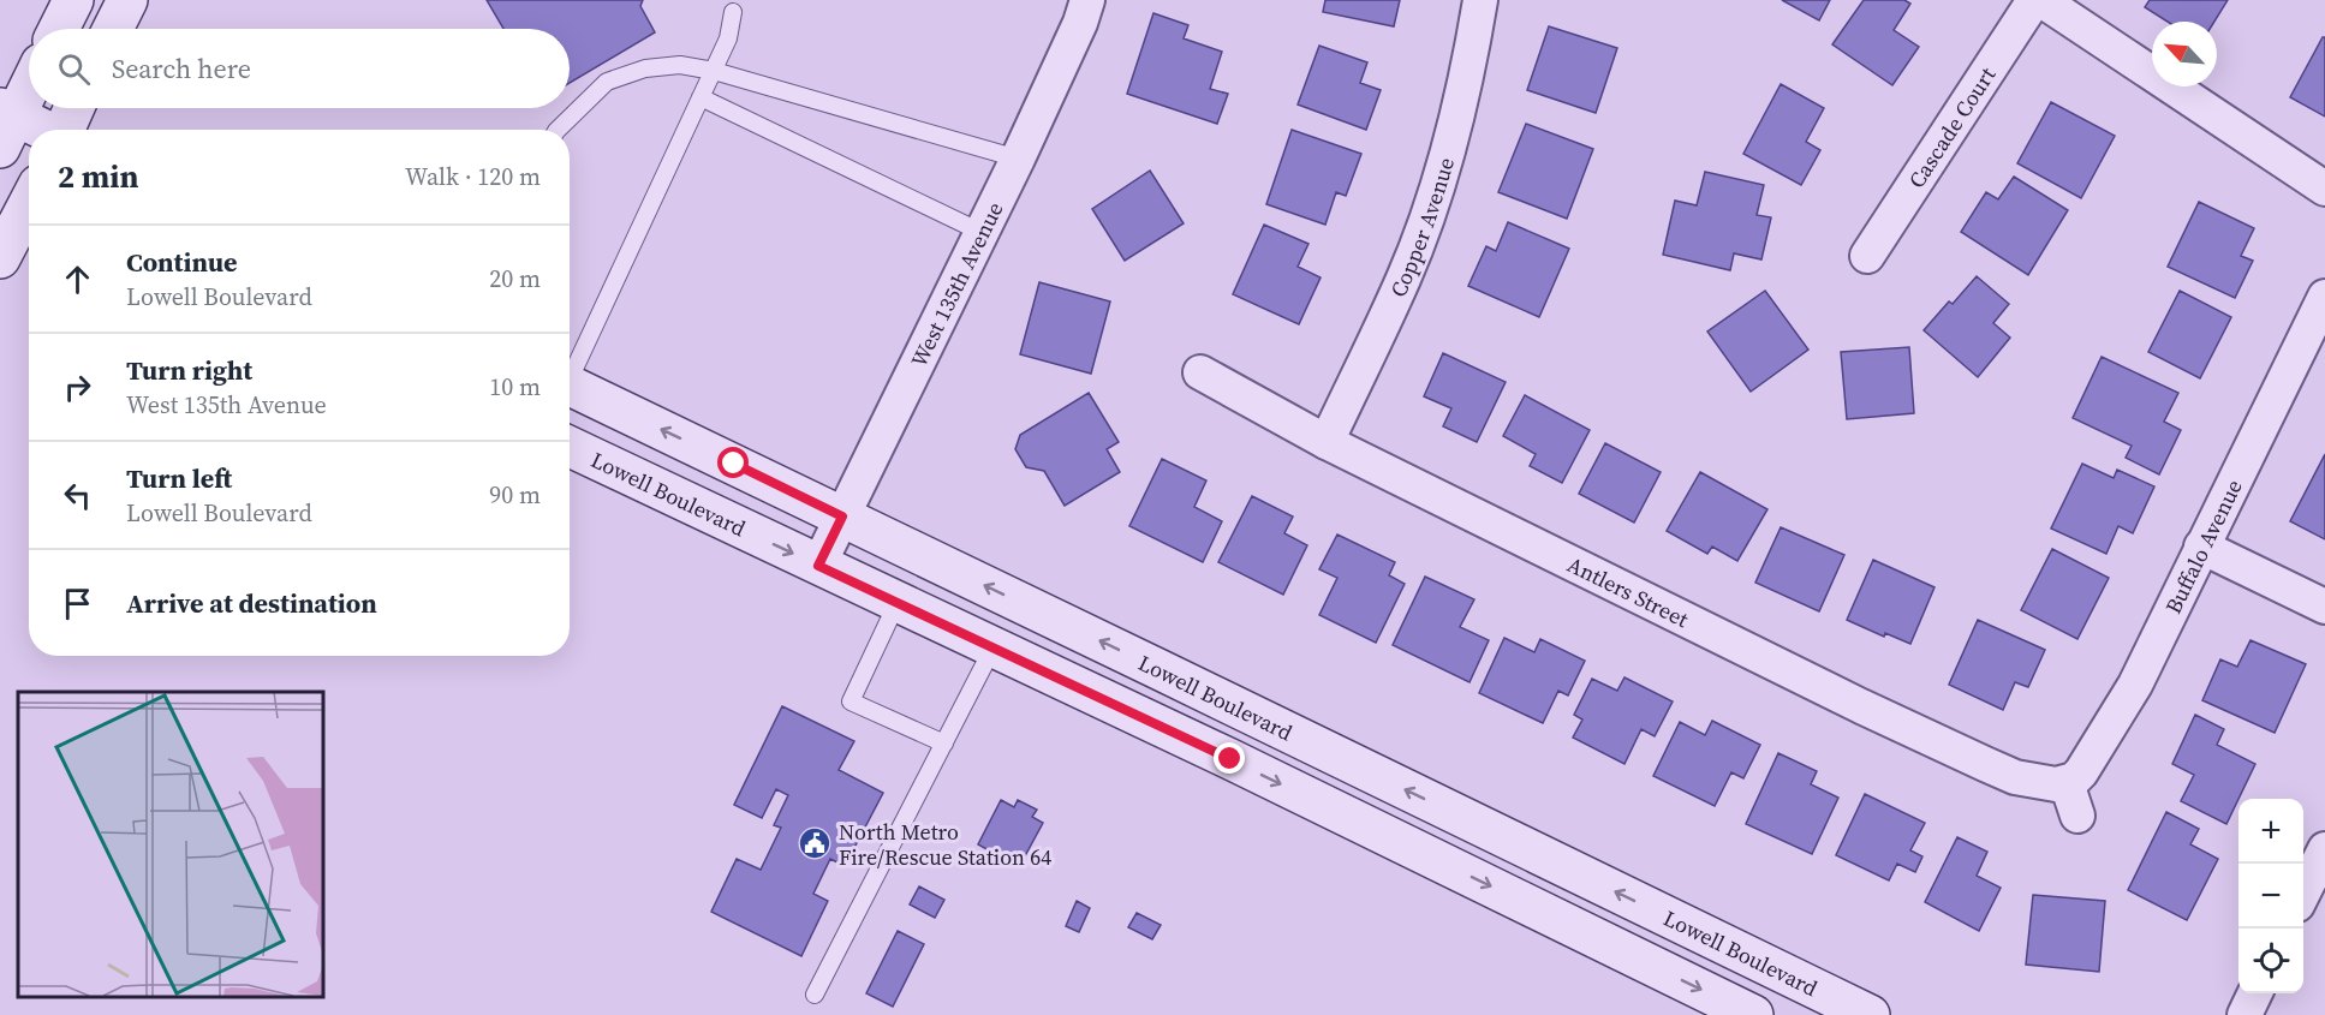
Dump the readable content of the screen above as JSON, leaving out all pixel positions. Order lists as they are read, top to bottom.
{
  "streets": {
    "main road": ["Lowell Boulevard"],
    "street": [
      "Cascade Court",
      "Copper Avenue",
      "West 135th Avenue",
      "Buffalo Avenue",
      "Antlers Street"
    ]
  },
  "crossings": [
    ["Copper Avenue", "Antlers Street"],
    ["West 135th Avenue", "Lowell Boulevard"],
    ["Buffalo Avenue", "Antlers Street"]
  ],
  "places": {
    "public building": ["North Metro Fire/Rescue Station 64"]
  },
  "north": "top left",
  "page": {
    "search": "Search here",
    "heading": ["2 min", "Walk · 120 m"],
    "list": [
      ["Continue", "Lowell Boulevard", "20 m"],
      ["Turn right", "West 135th Avenue", "10 m"],
      ["Turn left", "Lowell Boulevard", "90 m"],
      "Arrive at destination"
    ],
    "map_buttons": ["+", "−"]
  }
}
